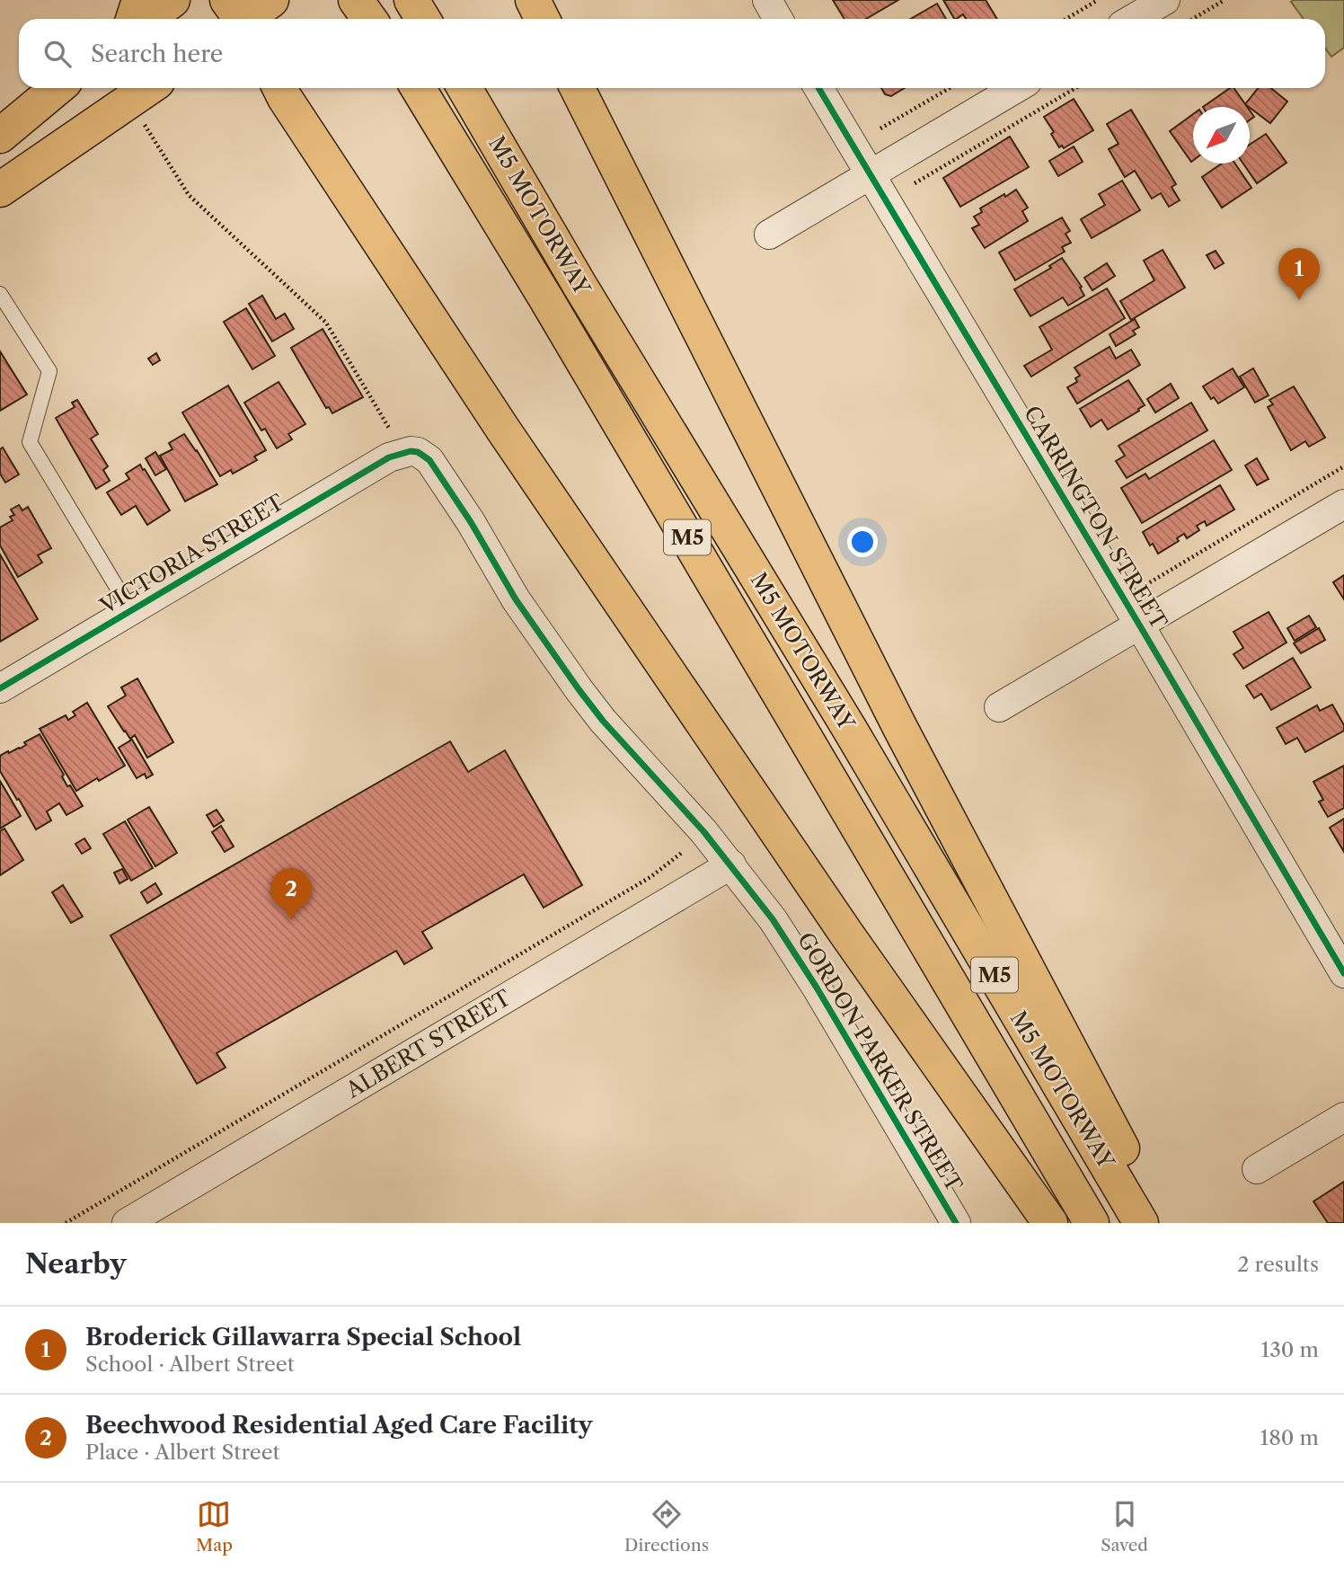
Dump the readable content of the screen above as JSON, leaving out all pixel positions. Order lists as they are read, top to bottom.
{
  "streets": {
    "main road": ["M5 MOTORWAY", "M5"],
    "street": [
      "CARRINGTON STREET",
      "VICTORIA STREET",
      "ALBERT STREET",
      "GORDON PARKER STREET"
    ]
  },
  "crossings": [
    ["VICTORIA STREET", "GORDON PARKER STREET"],
    ["ALBERT STREET", "GORDON PARKER STREET"]
  ],
  "north": "bottom left",
  "page": {
    "search": "Search here",
    "pins": ["1", "2"],
    "heading": ["Nearby", "2 results"],
    "list": [
      {
        "mark": "1",
        "name": "Broderick Gillawarra Special School",
        "note": "School · Albert Street",
        "value": "130 m"
      },
      {
        "mark": "2",
        "name": "Beechwood Residential Aged Care Facility",
        "note": "Place · Albert Street",
        "value": "180 m"
      }
    ],
    "nav": ["Map", "Directions", "Saved"]
  }
}
